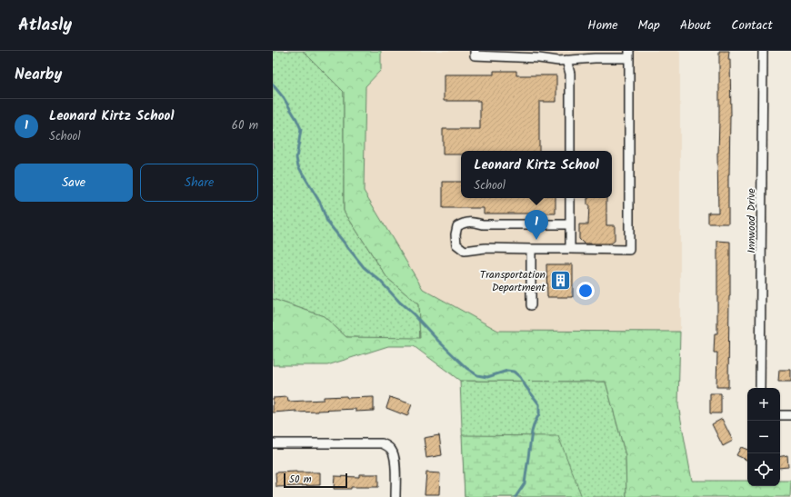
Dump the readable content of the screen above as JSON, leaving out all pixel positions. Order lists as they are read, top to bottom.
{
  "streets": {
    "street": ["Innwood Drive"]
  },
  "places": {
    "building": ["Transportation Department"]
  },
  "scale_bar": "50 m",
  "page": {
    "header": "Atlasly",
    "nav": [
      "Home",
      "Map",
      "About",
      "Contact"
    ],
    "heading": "Nearby",
    "list": [
      {
        "mark": "1",
        "name": "Leonard Kirtz School",
        "note": "School",
        "value": "60 m"
      }
    ],
    "popup": ["Leonard Kirtz School", "School"],
    "buttons": ["Save", "Share"],
    "pins": "1",
    "map_buttons": ["+", "−"],
    "scale": "50 m"
  }
}
